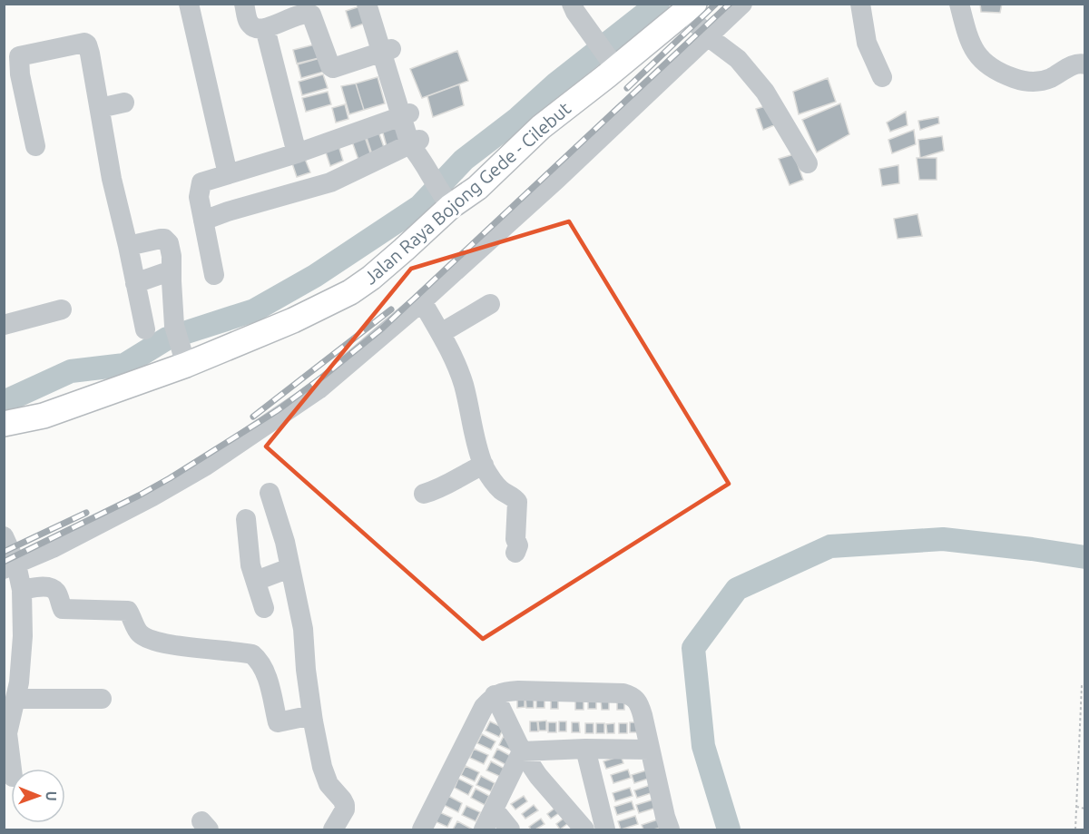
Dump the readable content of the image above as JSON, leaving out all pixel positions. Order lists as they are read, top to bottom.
{
  "streets": {
    "main road": ["Jalan Raya Bojong Gede - Cilebut"]
  },
  "north": "right"
}
